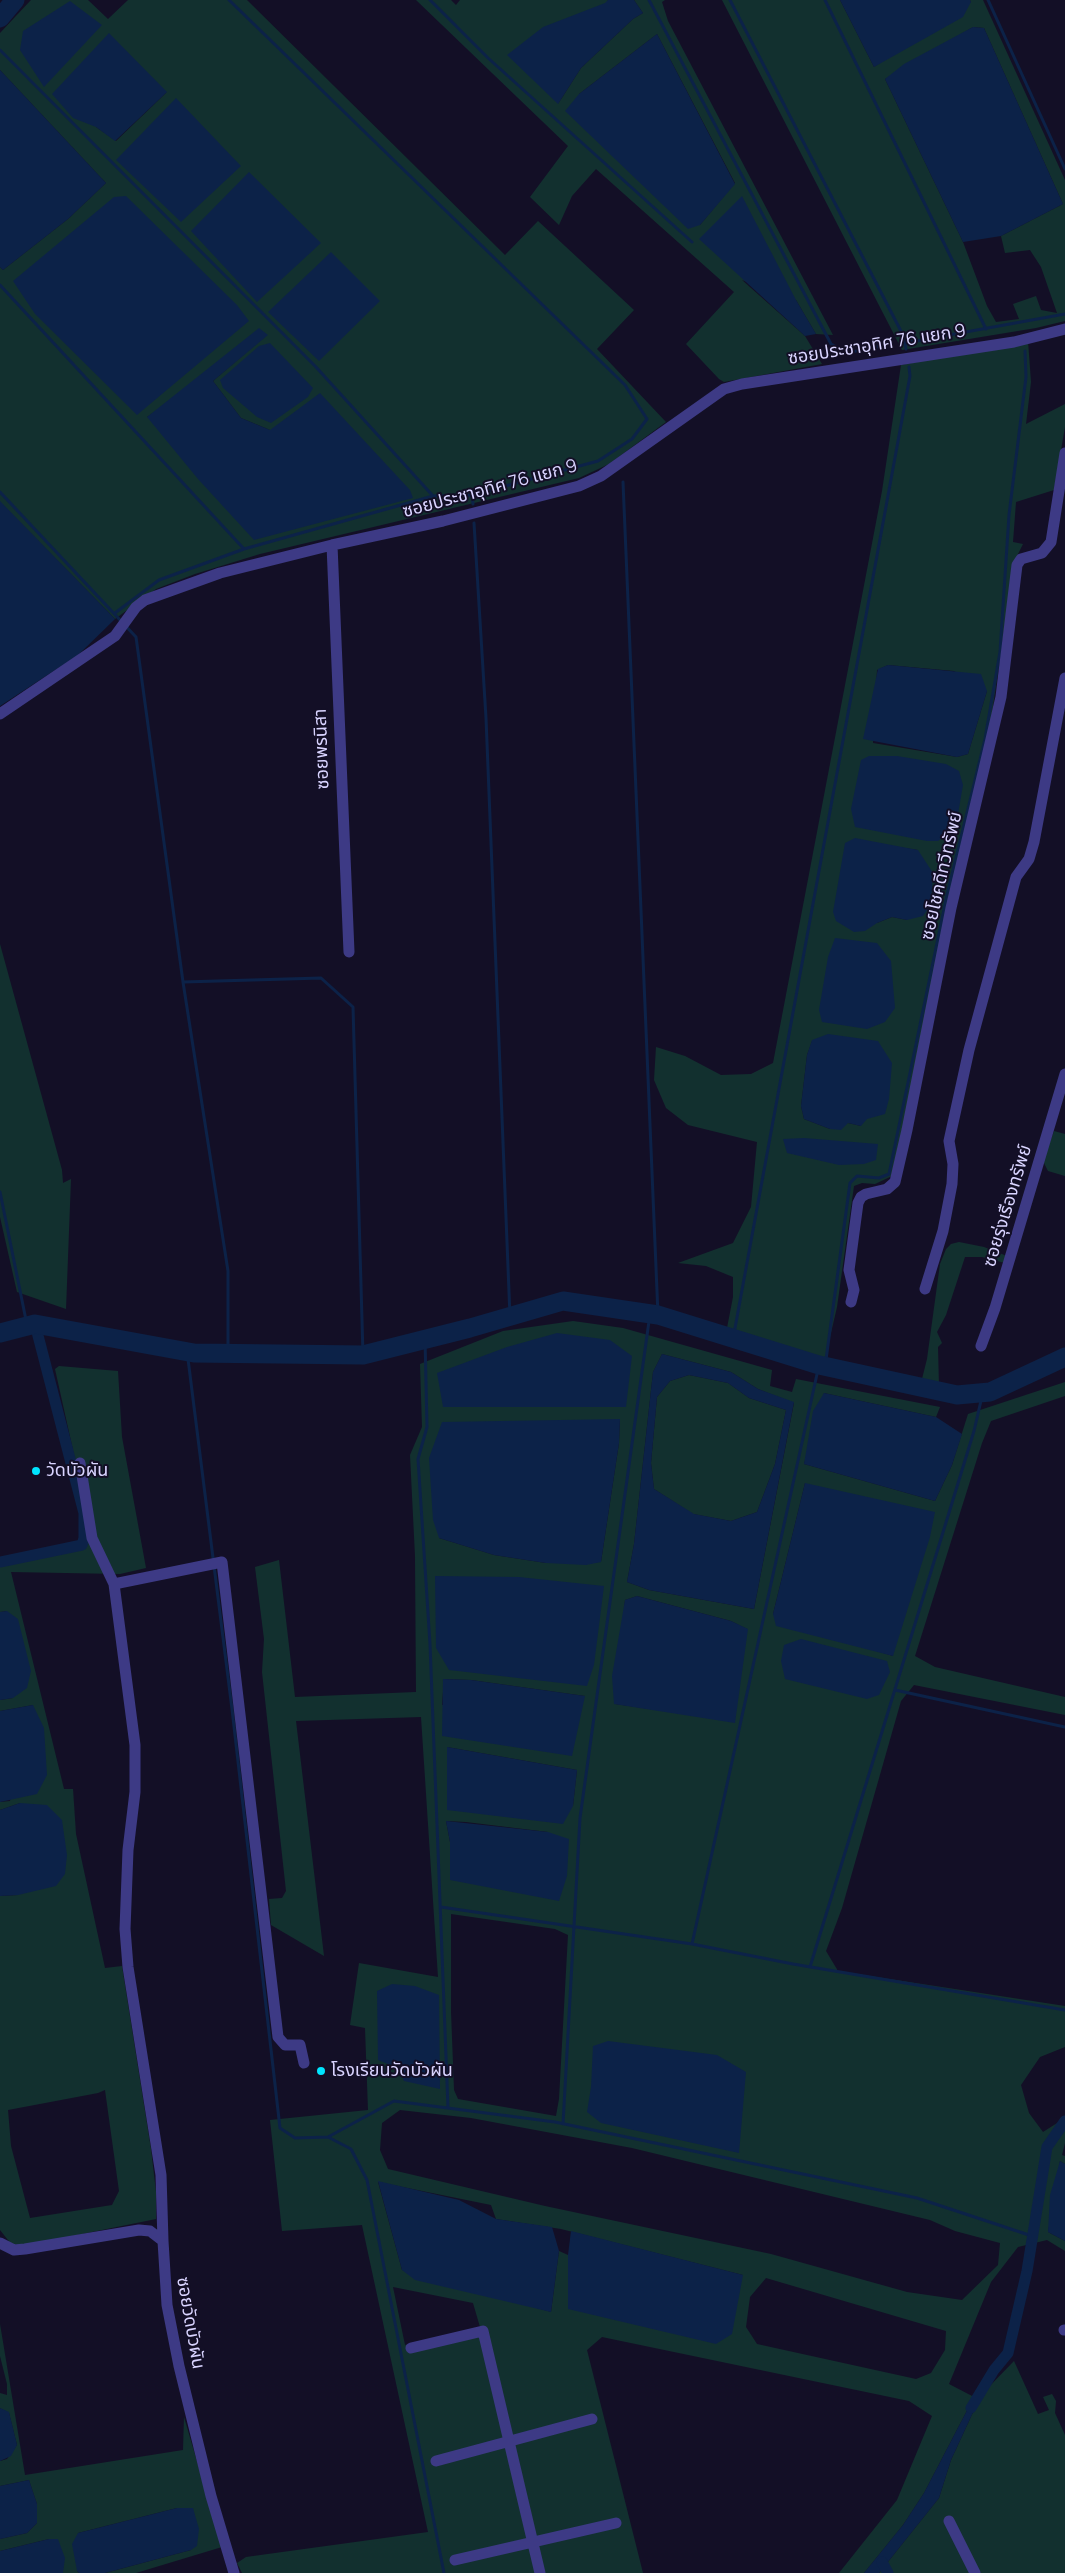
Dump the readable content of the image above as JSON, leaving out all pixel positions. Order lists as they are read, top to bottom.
{
  "streets": {
    "street": [
      "ซอยประชาอุทิศ 76 แยก 9",
      "ซอยพรนิสา",
      "ซอยโชคดีทวีทรัพย์",
      "ซอยรุ่งเรืองทรัพย์",
      "ซอยวัดบัวผัน"
    ]
  },
  "crossings": [
    ["ซอยประชาอุทิศ 76 แยก 9", "ซอยพรนิสา"]
  ],
  "places": ["วัดบัวผัน", "โรงเรียนวัดบัวผัน"]
}
